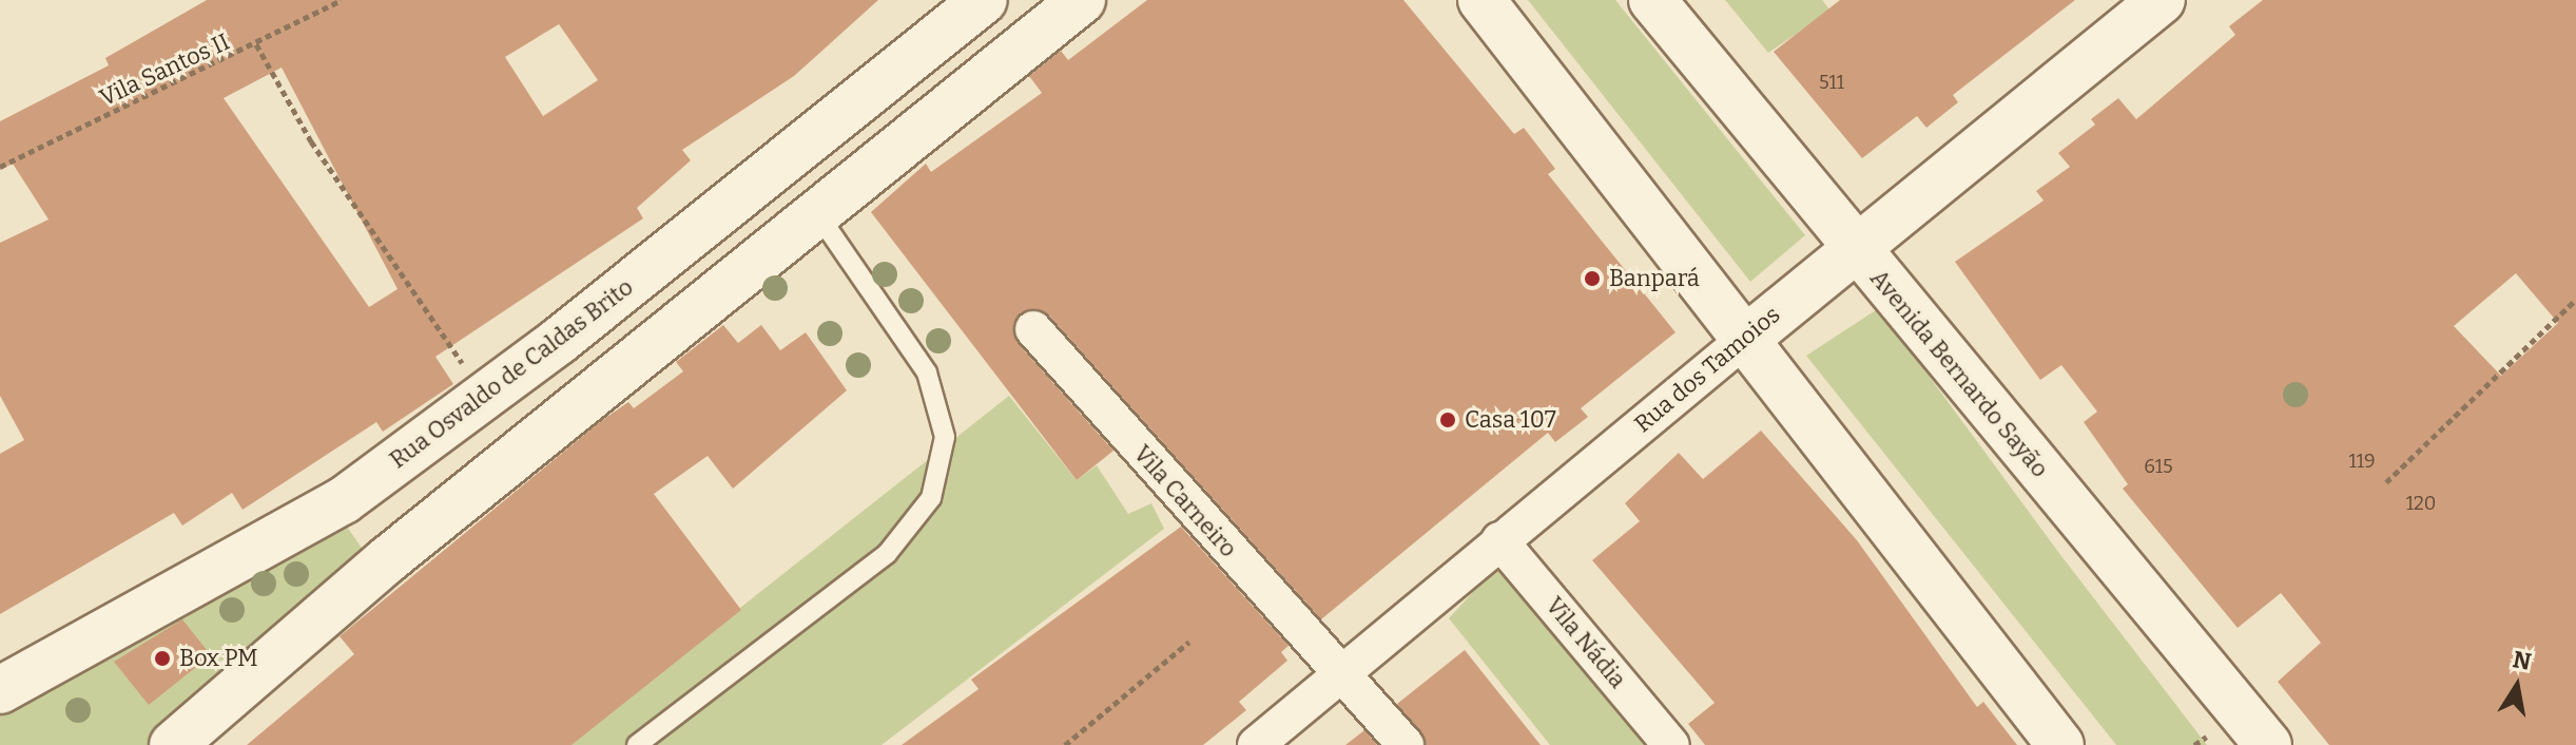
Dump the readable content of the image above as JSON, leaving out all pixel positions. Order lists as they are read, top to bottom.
{
  "streets": {
    "street": [
      "Rua dos Tamoios",
      "Rua Osvaldo de Caldas Brito",
      "Avenida Bernardo Sayão",
      "Vila Carneiro",
      "Vila Nádia"
    ],
    "path": ["Vila Santos II"]
  },
  "crossings": [
    ["Rua dos Tamoios", "Avenida Bernardo Sayão"],
    ["Rua dos Tamoios", "Vila Carneiro"],
    ["Rua dos Tamoios", "Vila Nádia"]
  ],
  "places": ["Banpará", "Casa 107", "Box PM"],
  "house_numbers": [
    "511",
    "119",
    "615",
    "120"
  ],
  "north": "top"
}
